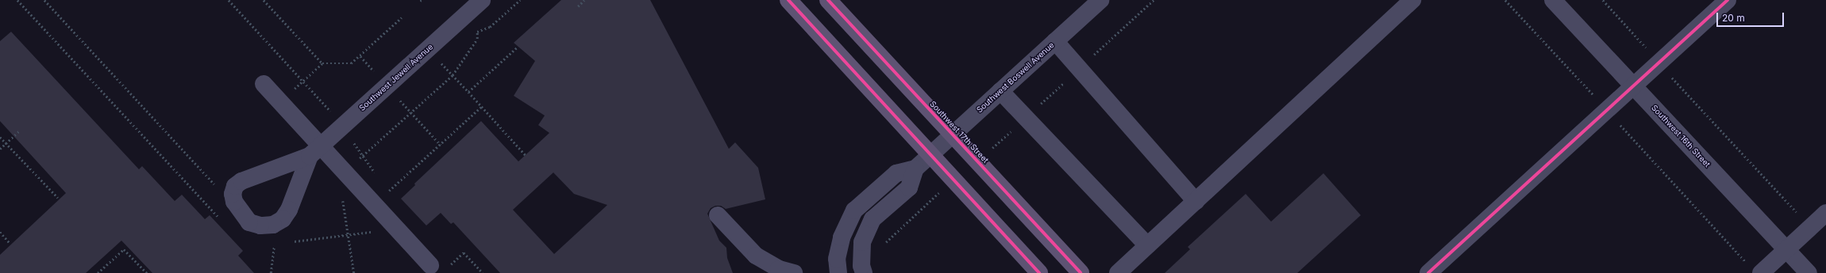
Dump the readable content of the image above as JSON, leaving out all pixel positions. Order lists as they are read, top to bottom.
{
  "streets": {
    "main road": ["Southwest 17th Street"],
    "street": ["Southwest Jewell Avenue", "Southwest Boswell Avenue", "Southwest 16th Street"]
  },
  "crossings": [
    ["Southwest Boswell Avenue", "Southwest 17th Street"]
  ],
  "scale_bar": "20 m"
}
